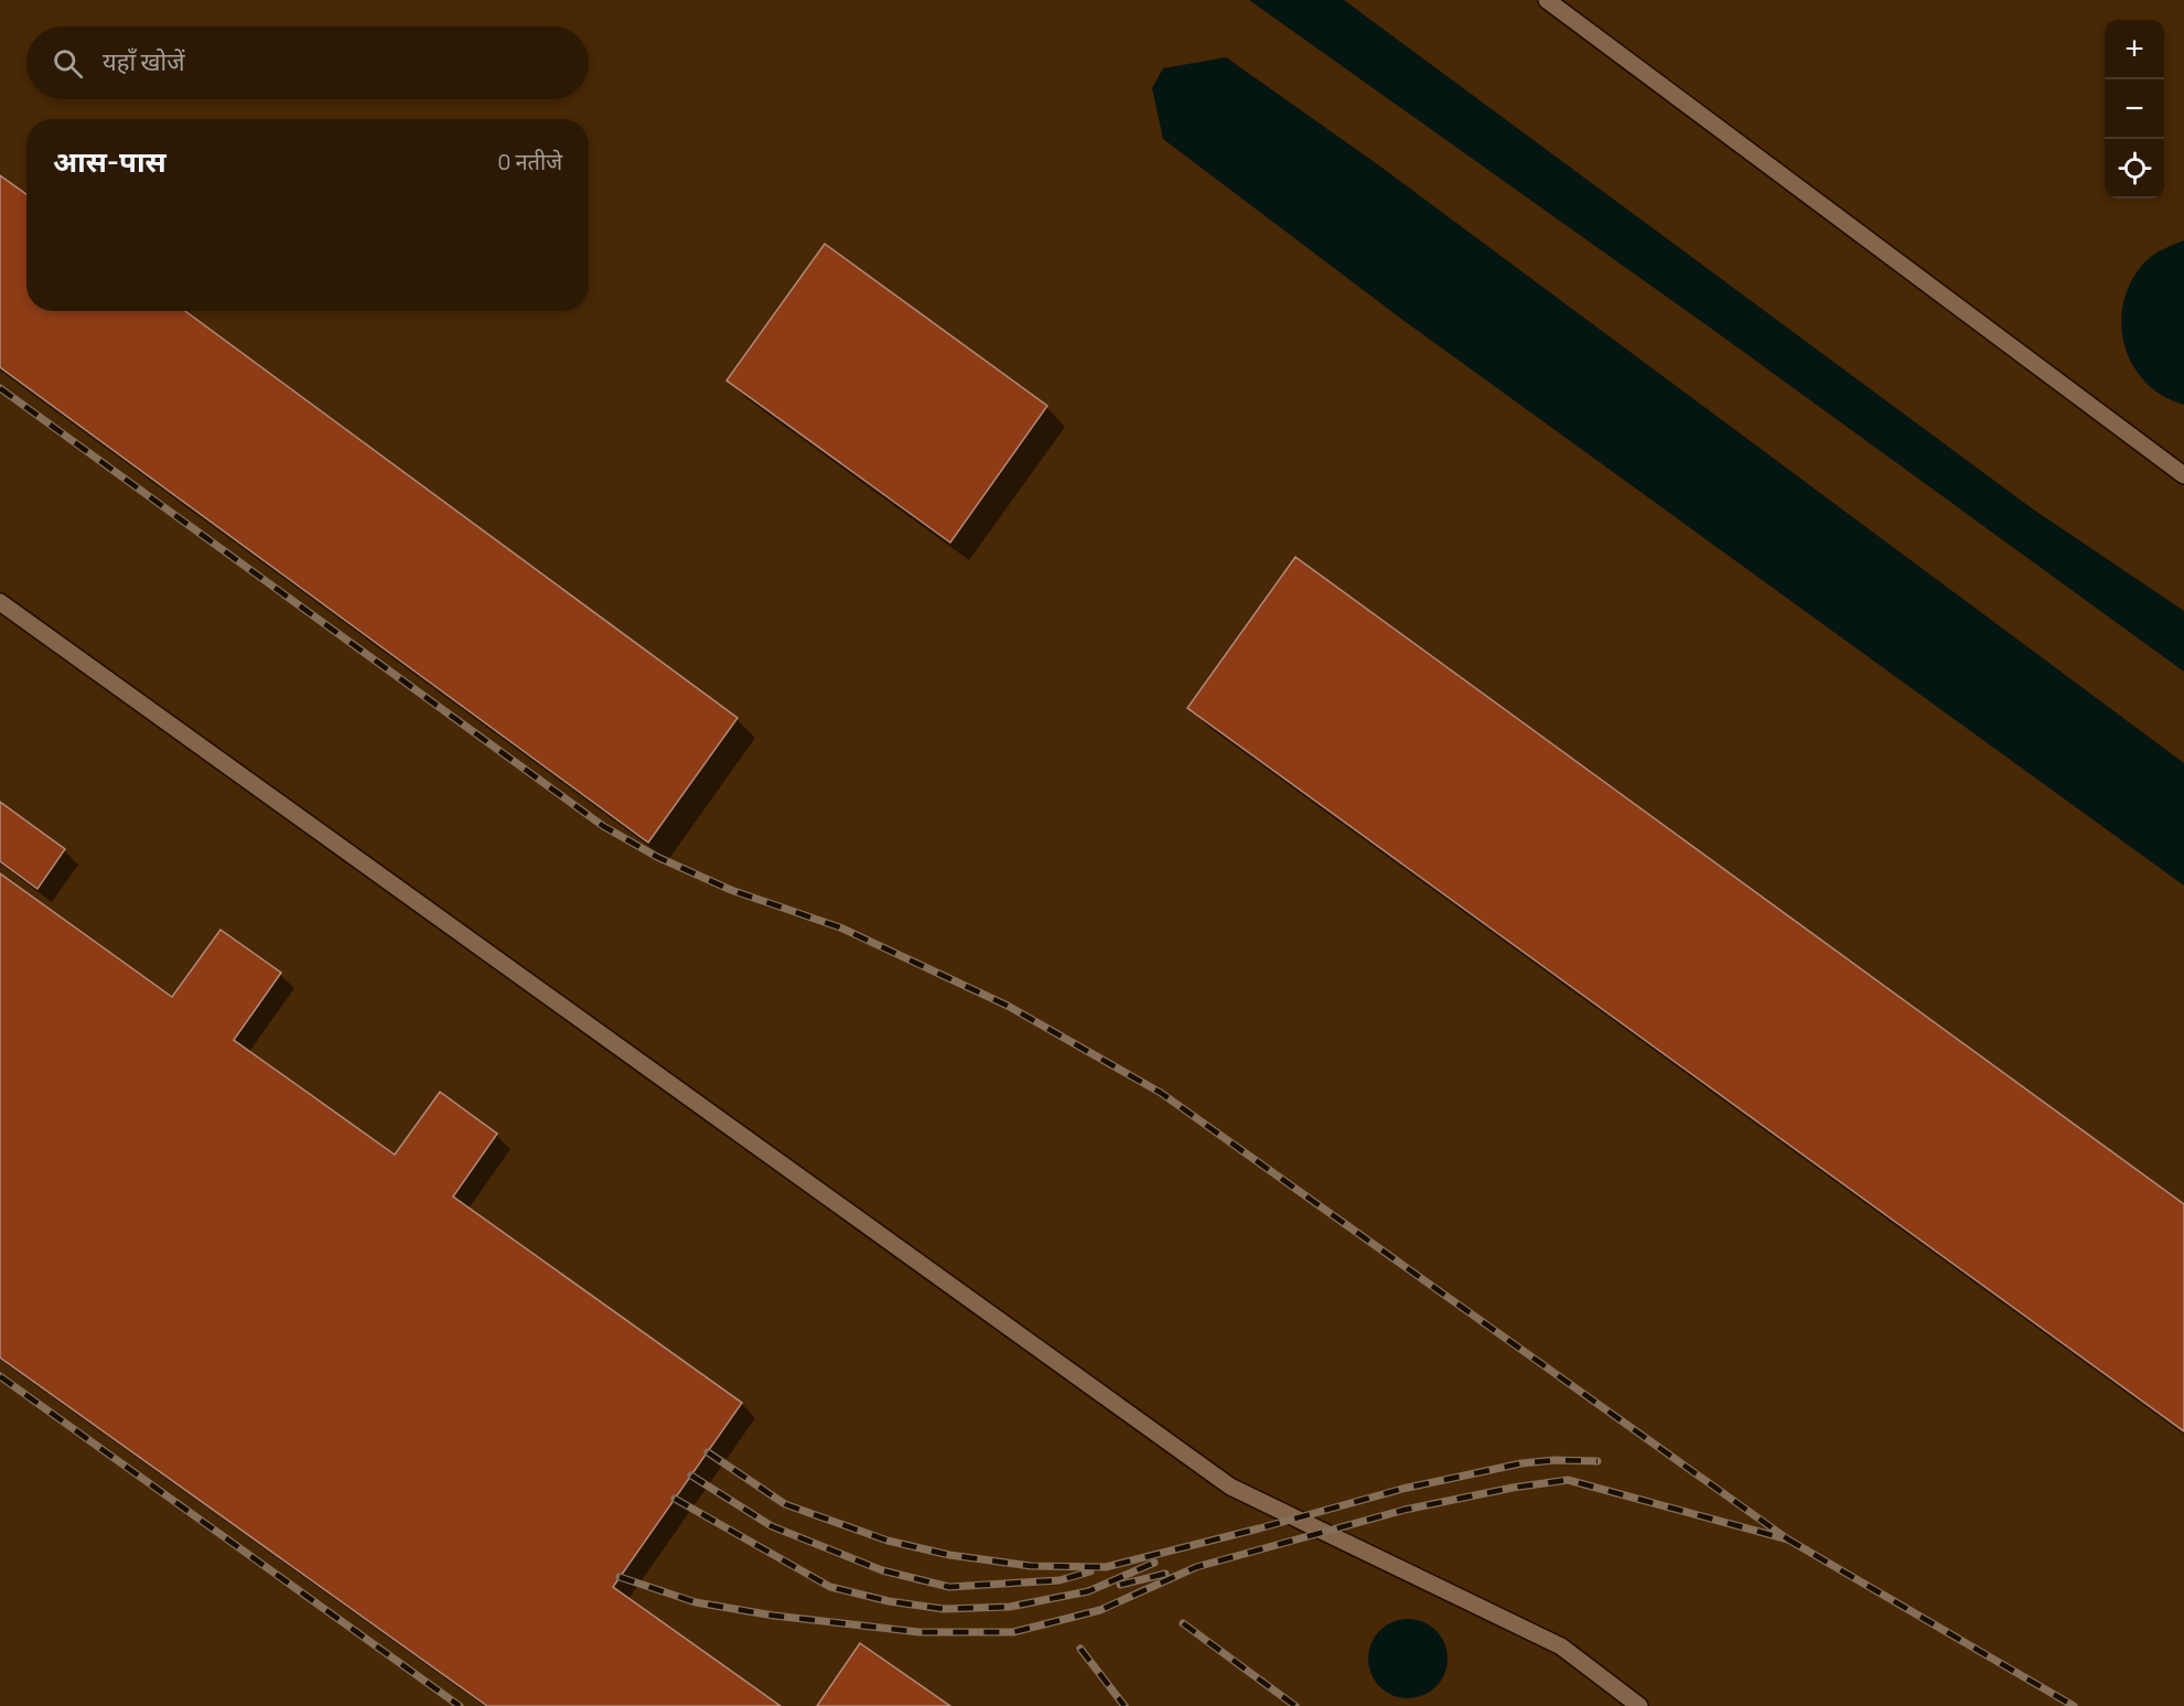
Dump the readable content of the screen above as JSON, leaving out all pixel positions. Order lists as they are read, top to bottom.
{
  "page": {
    "map_buttons": ["+", "−"],
    "search": "यहाँ खोजें",
    "heading": ["आस-पास", "0 नतीजे"]
  }
}
